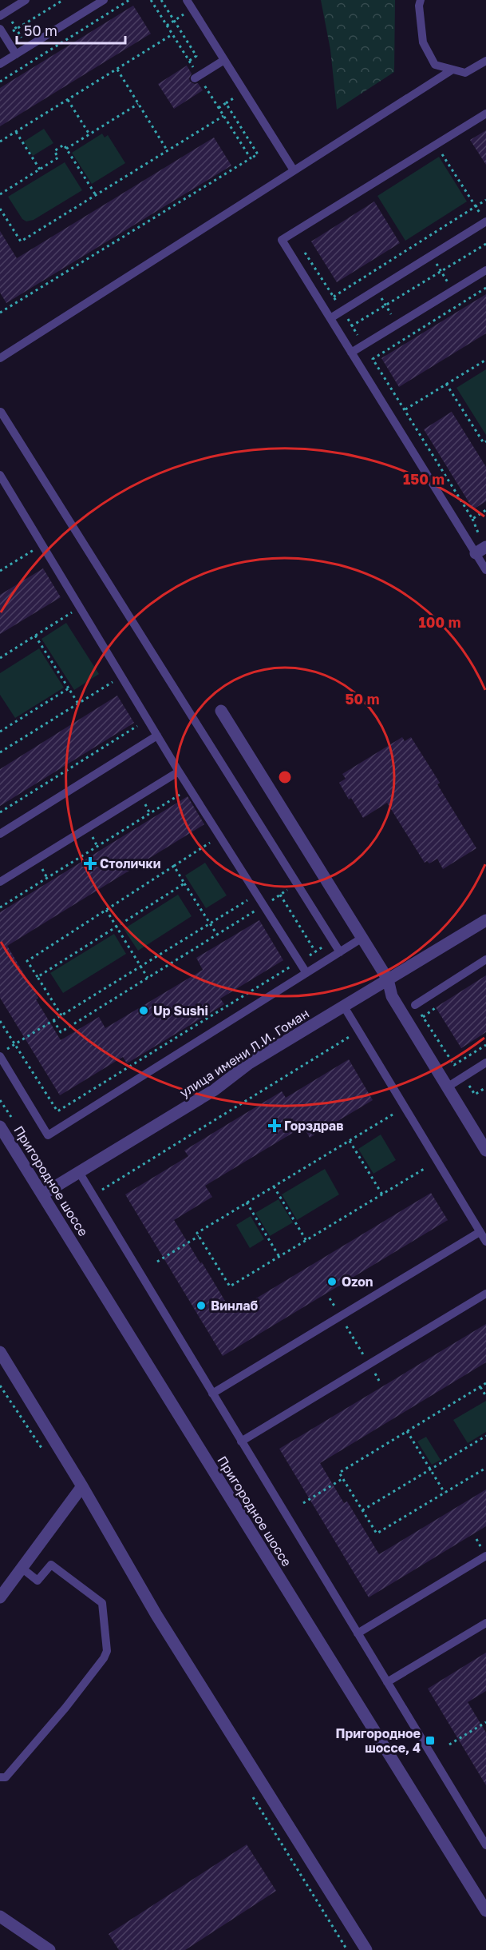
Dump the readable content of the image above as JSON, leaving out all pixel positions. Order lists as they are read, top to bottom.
{
  "streets": {
    "street": ["улица имени Л.И. Гоман", "Пригородное шоссе"]
  },
  "crossings": [
    ["улица имени Л.И. Гоман", "Пригородное шоссе"]
  ],
  "places": {
    "health": ["Столички", "Горздрав"],
    "other": ["Up Sushi", "Ozon", "Винлаб"],
    "transit": ["Пригородное шоссе, 4"]
  },
  "scale_bar": "50 m",
  "rings": ["150 m", "100 m", "50 m"]
}
